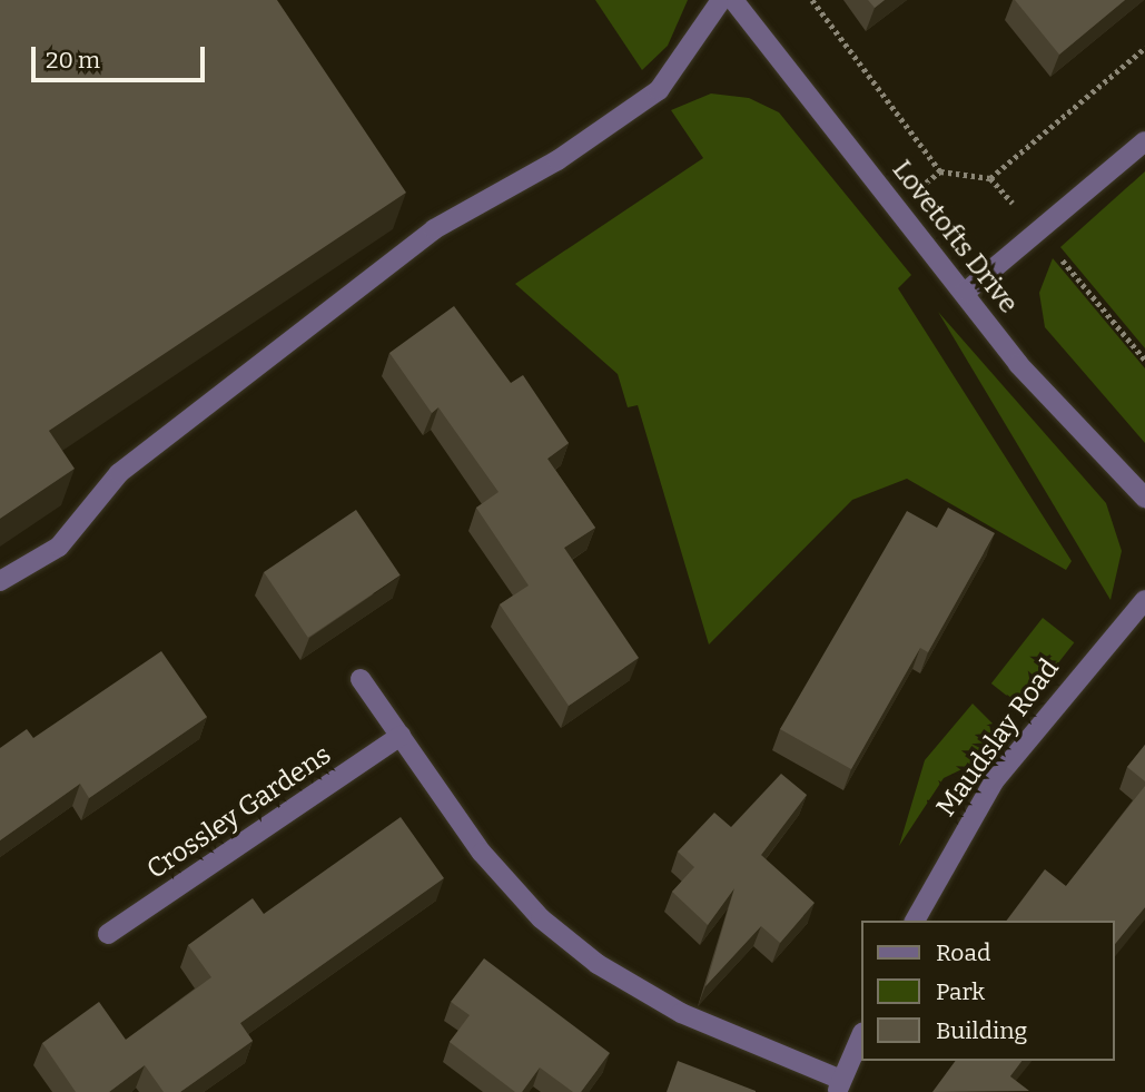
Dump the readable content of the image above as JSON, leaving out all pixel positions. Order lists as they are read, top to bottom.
{
  "streets": {
    "street": ["Lovetofts Drive", "Maudslay Road", "Crossley Gardens"]
  },
  "legend": ["Road", "Park", "Building"],
  "scale_bar": "20 m"
}
